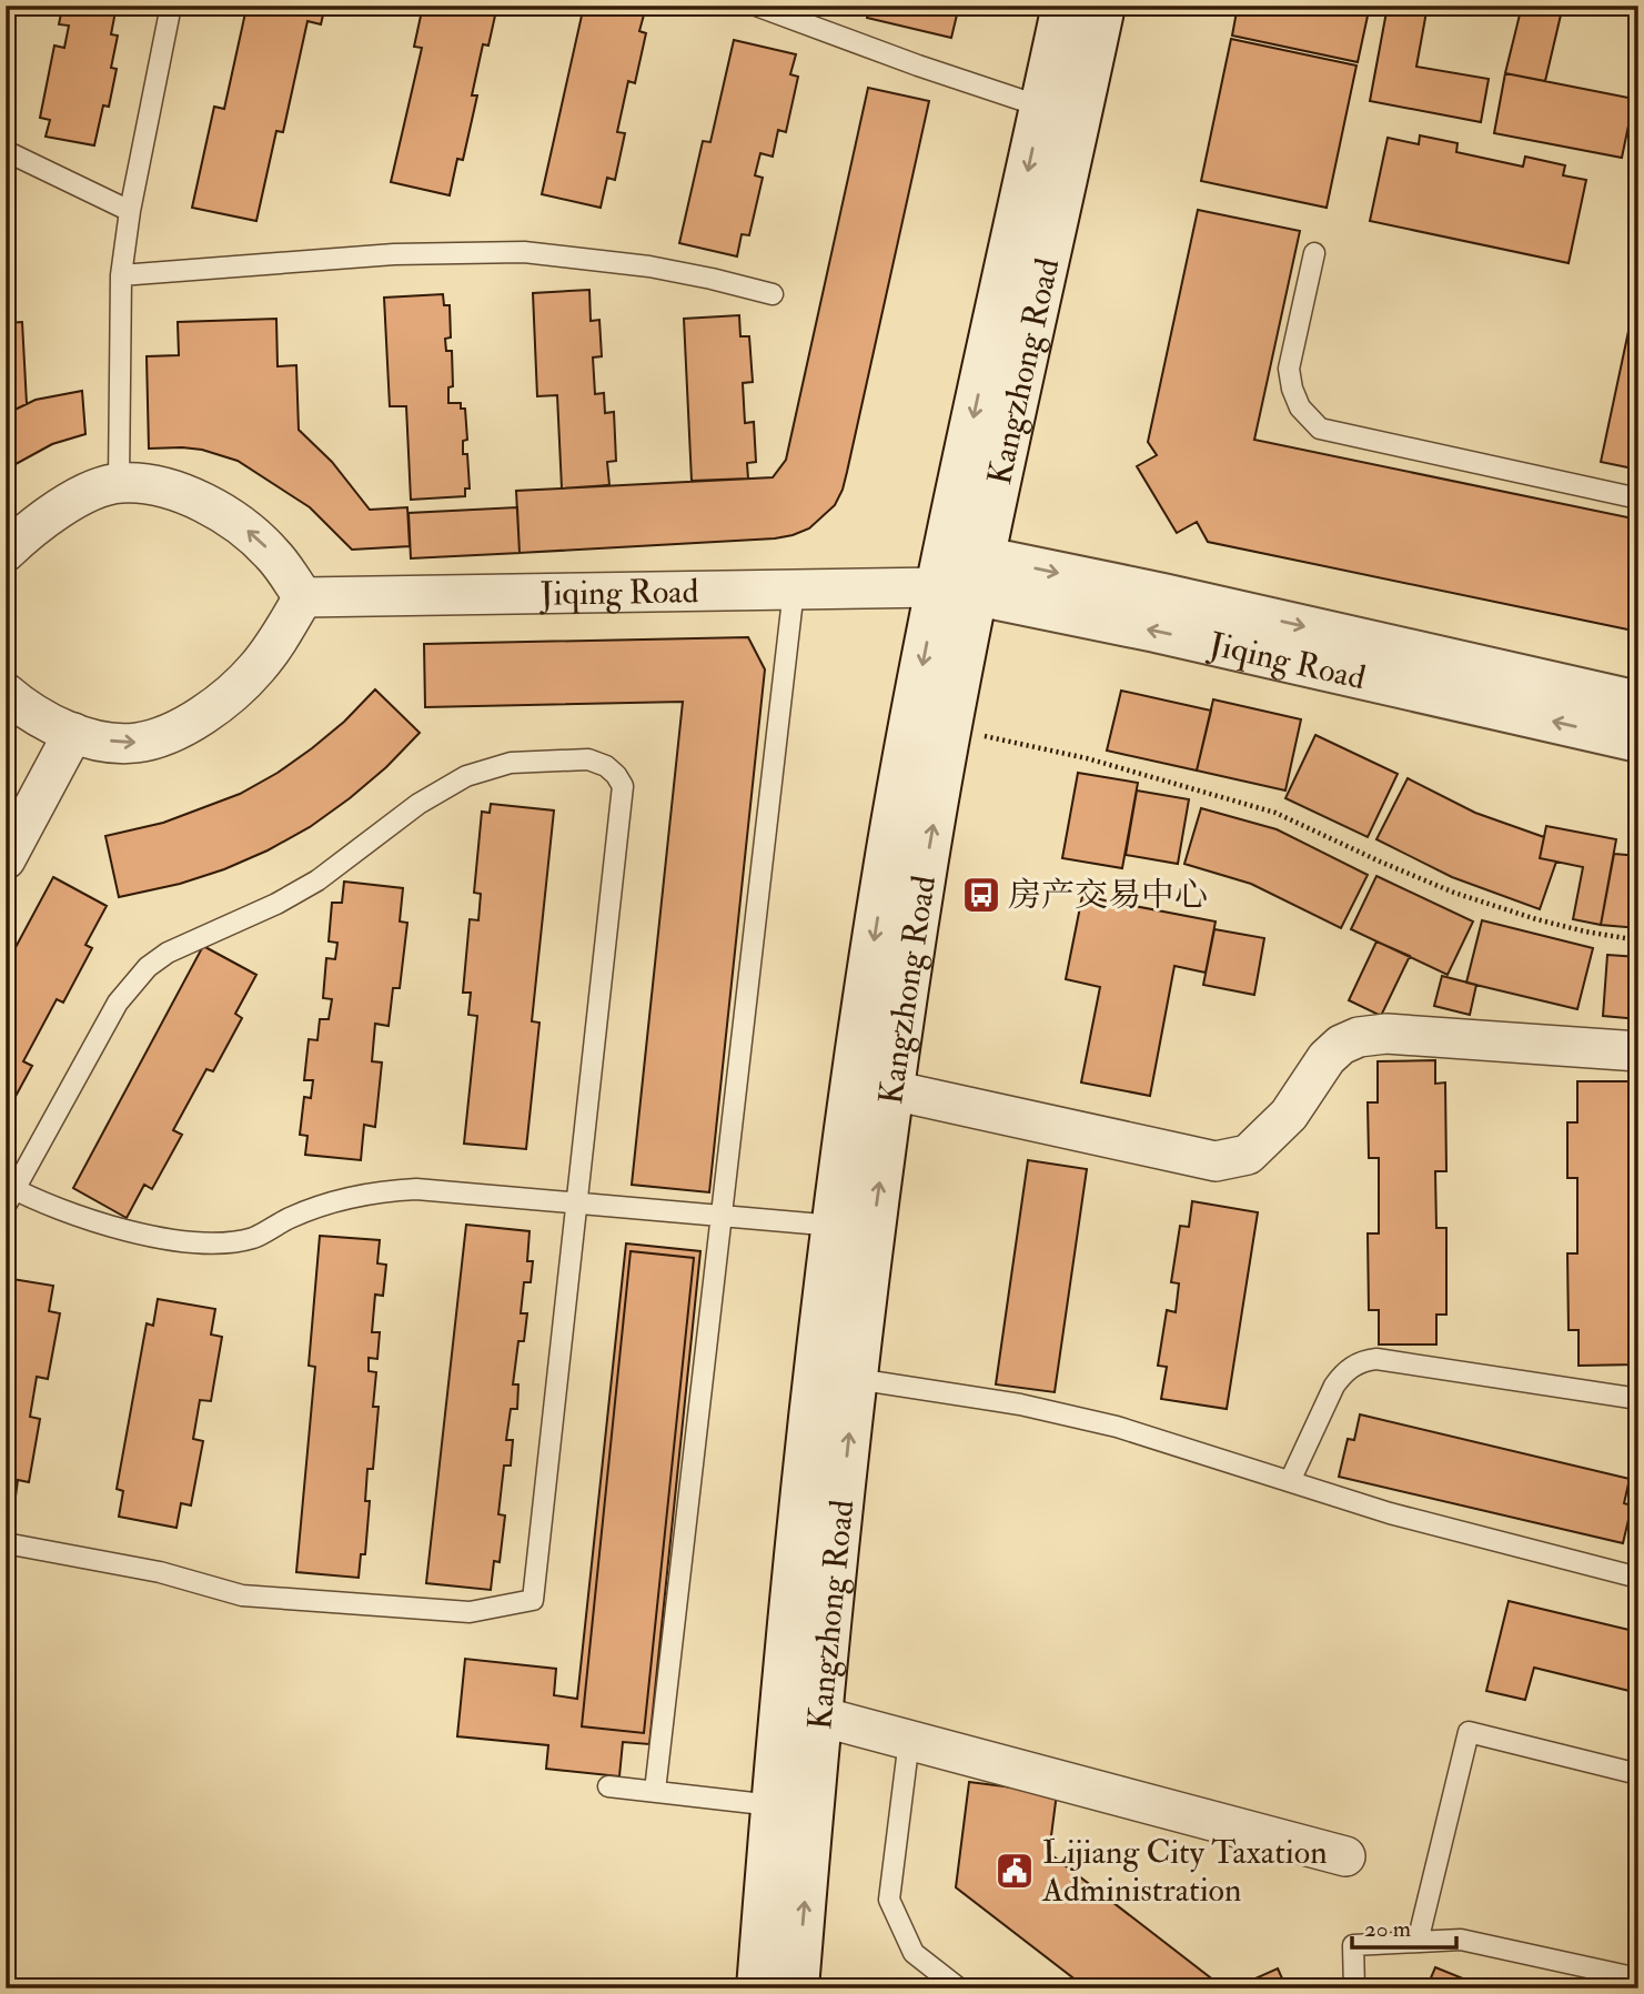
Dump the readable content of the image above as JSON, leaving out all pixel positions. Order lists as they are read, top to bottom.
{
  "streets": {
    "main road": ["Kangzhong Road", "Jiqing Road"]
  },
  "crossings": [
    ["Kangzhong Road", "Jiqing Road"]
  ],
  "places": {
    "bus stop": ["房产交易中心"],
    "public building": ["Lijiang City Taxation Administration"]
  },
  "scale_bar": "20 m"
}
